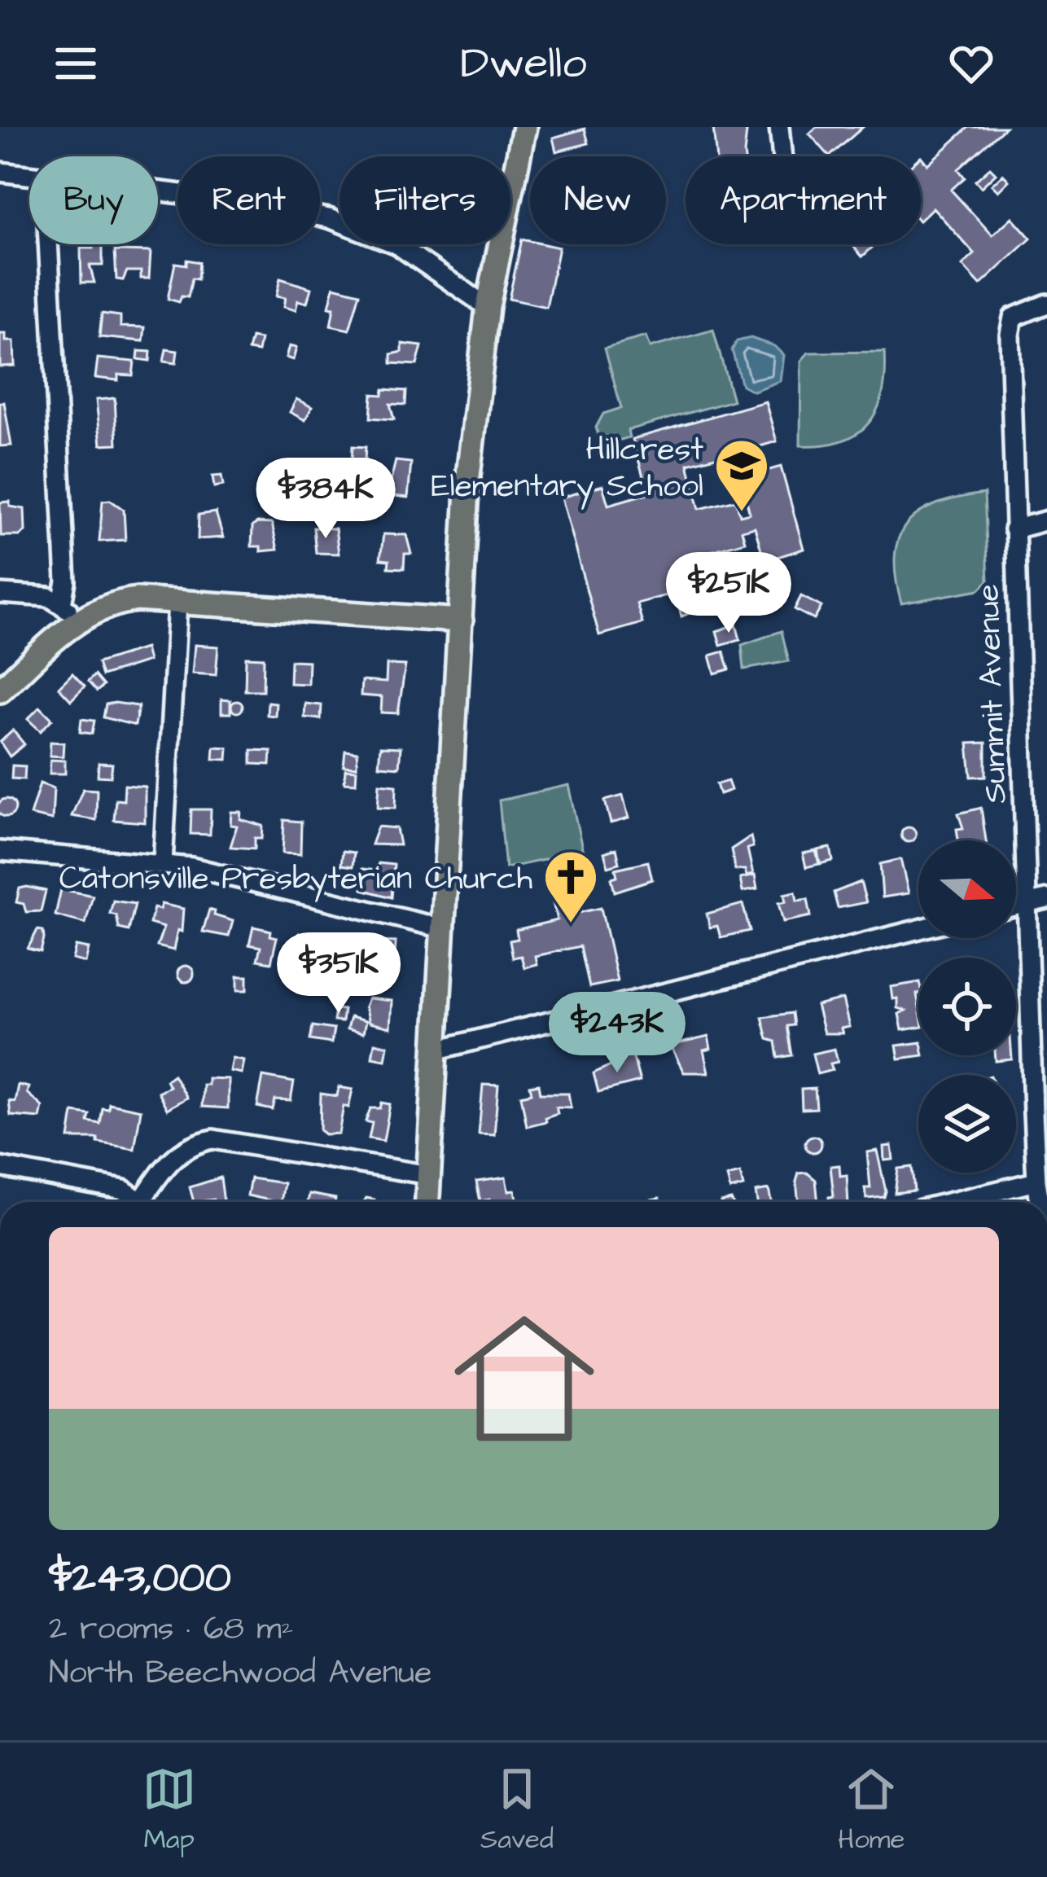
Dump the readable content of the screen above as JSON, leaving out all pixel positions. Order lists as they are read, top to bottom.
{
  "streets": {
    "street": ["Summit Avenue"]
  },
  "places": {
    "school or university": ["Hillcrest Elementary School"],
    "church": ["Catonsville Presbyterian Church"]
  },
  "north": "right",
  "page": {
    "header": "Dwello",
    "chip": [
      "Buy",
      "Rent",
      "Filters",
      "New",
      "Apartment"
    ],
    "price": [
      "$384K",
      "$251K",
      "$351K",
      "$243K"
    ],
    "list": [
      {
        "name": "$243,000",
        "note": "2 rooms · 68 m² · North Beechwood Avenue"
      }
    ],
    "tabs": ["Map", "Saved", "Home"]
  }
}
